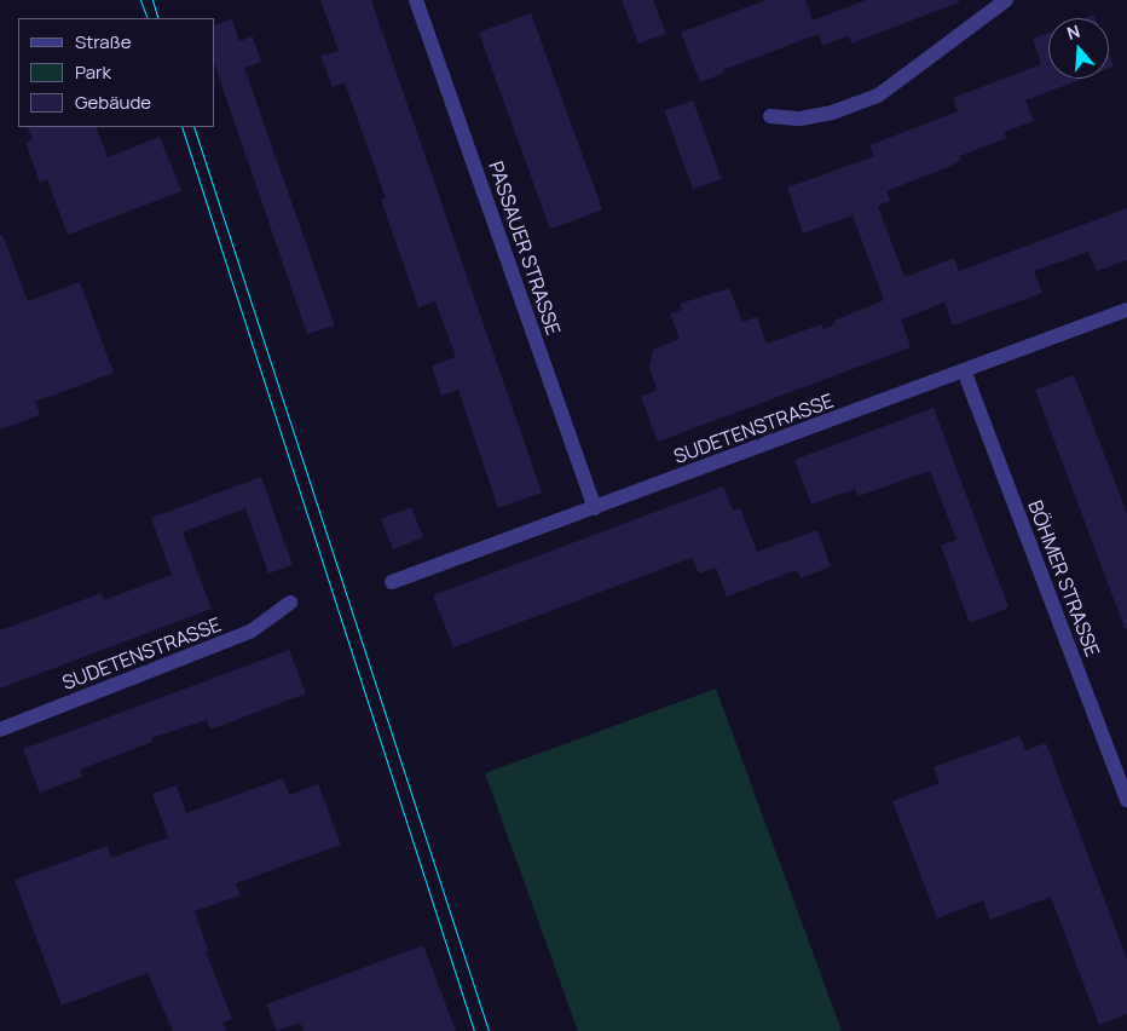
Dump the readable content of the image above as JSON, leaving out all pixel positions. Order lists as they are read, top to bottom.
{
  "streets": {
    "street": ["PASSAUER STRASSE", "SUDETENSTRASSE", "BÖHMER STRASSE"]
  },
  "crossings": [
    ["PASSAUER STRASSE", "SUDETENSTRASSE"],
    ["SUDETENSTRASSE", "BÖHMER STRASSE"]
  ],
  "legend": ["Straße", "Park", "Gebäude"],
  "north": "top"
}
